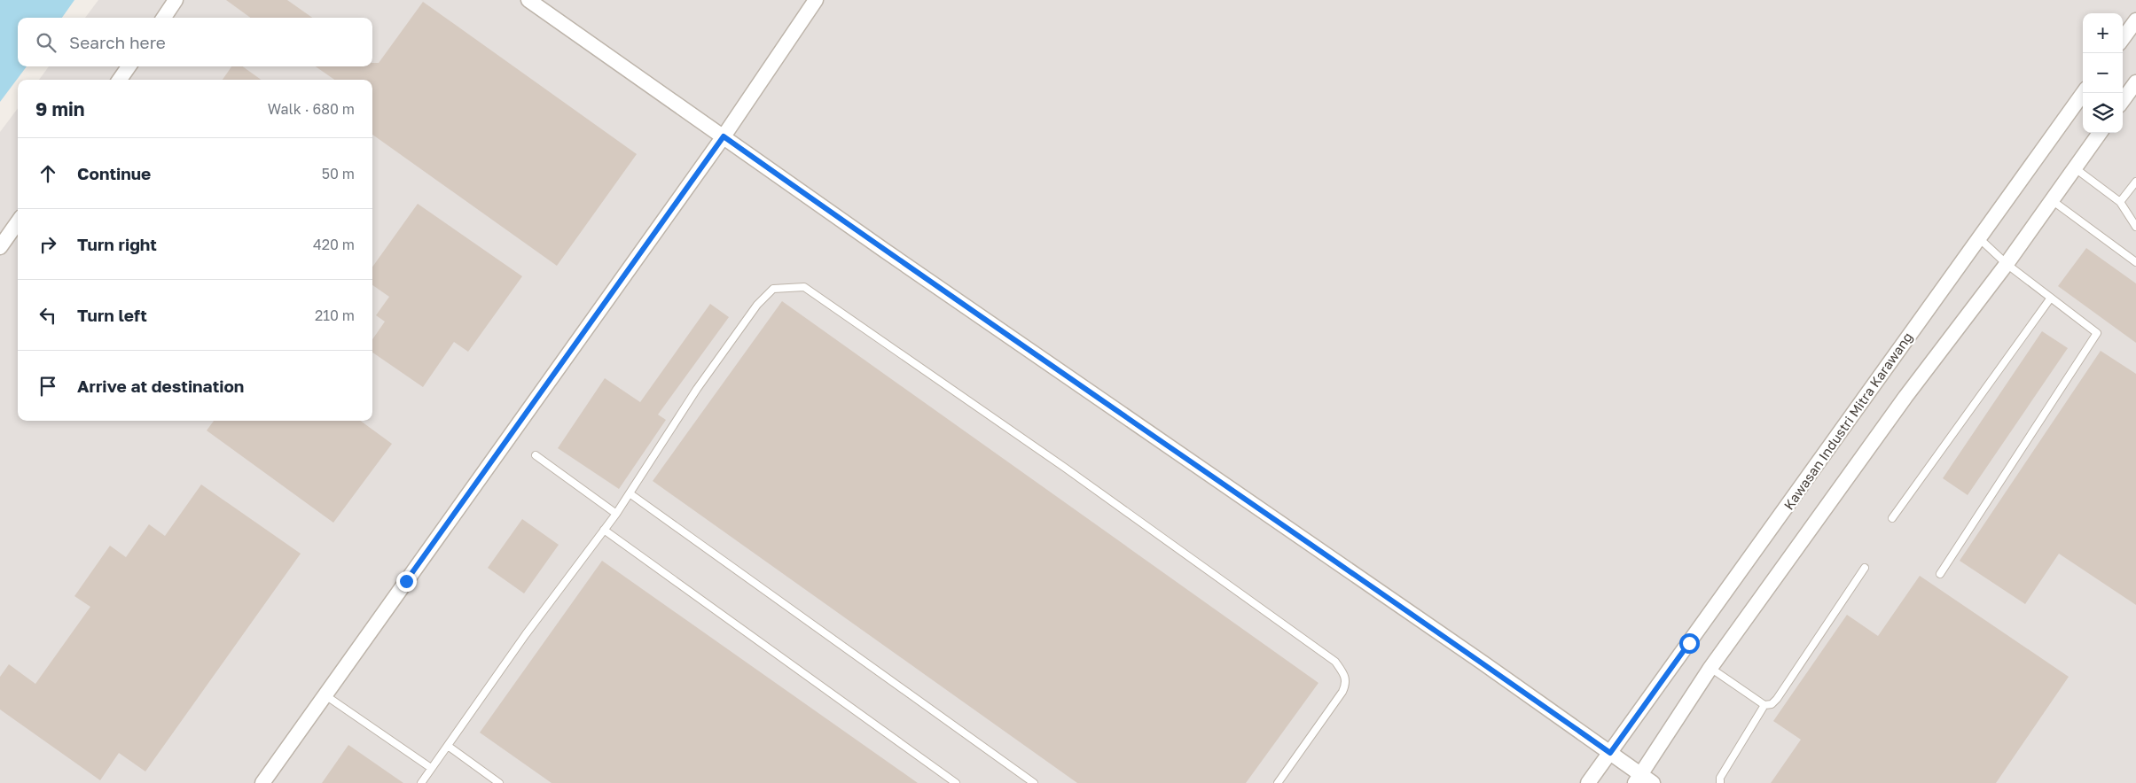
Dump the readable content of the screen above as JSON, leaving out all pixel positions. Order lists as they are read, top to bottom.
{
  "streets": {
    "street": ["Kawasan Industri Mitra Karawang"]
  },
  "page": {
    "map_buttons": ["+", "−"],
    "search": "Search here",
    "heading": ["9 min", "Walk · 680 m"],
    "list": [
      ["Continue", "50 m"],
      ["Turn right", "420 m"],
      ["Turn left", "210 m"],
      "Arrive at destination"
    ]
  }
}
